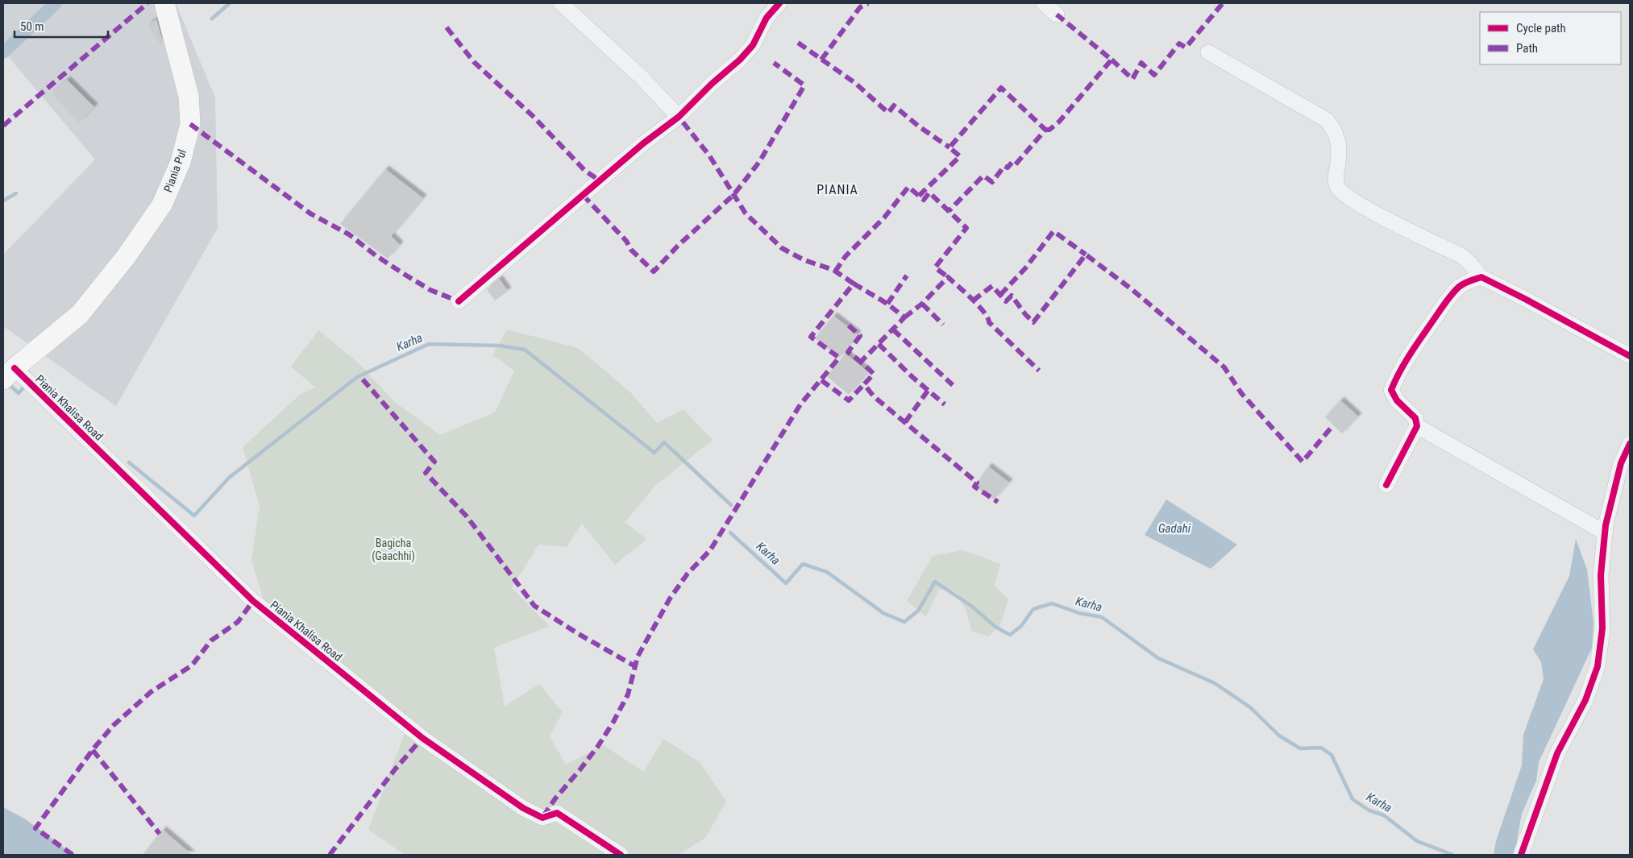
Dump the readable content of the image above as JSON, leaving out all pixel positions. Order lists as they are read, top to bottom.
{
  "streets": {
    "main road": ["Piania Pul"],
    "street": ["Piania Khalisa Road"]
  },
  "crossings": [
    ["Piania Pul", "Piania Khalisa Road"]
  ],
  "districts": ["PIANIA"],
  "water": ["Karha", "Gadahi"],
  "parks": ["Bagicha (Gaachhi)"],
  "legend": ["Cycle path", "Path"],
  "scale_bar": "50 m"
}
